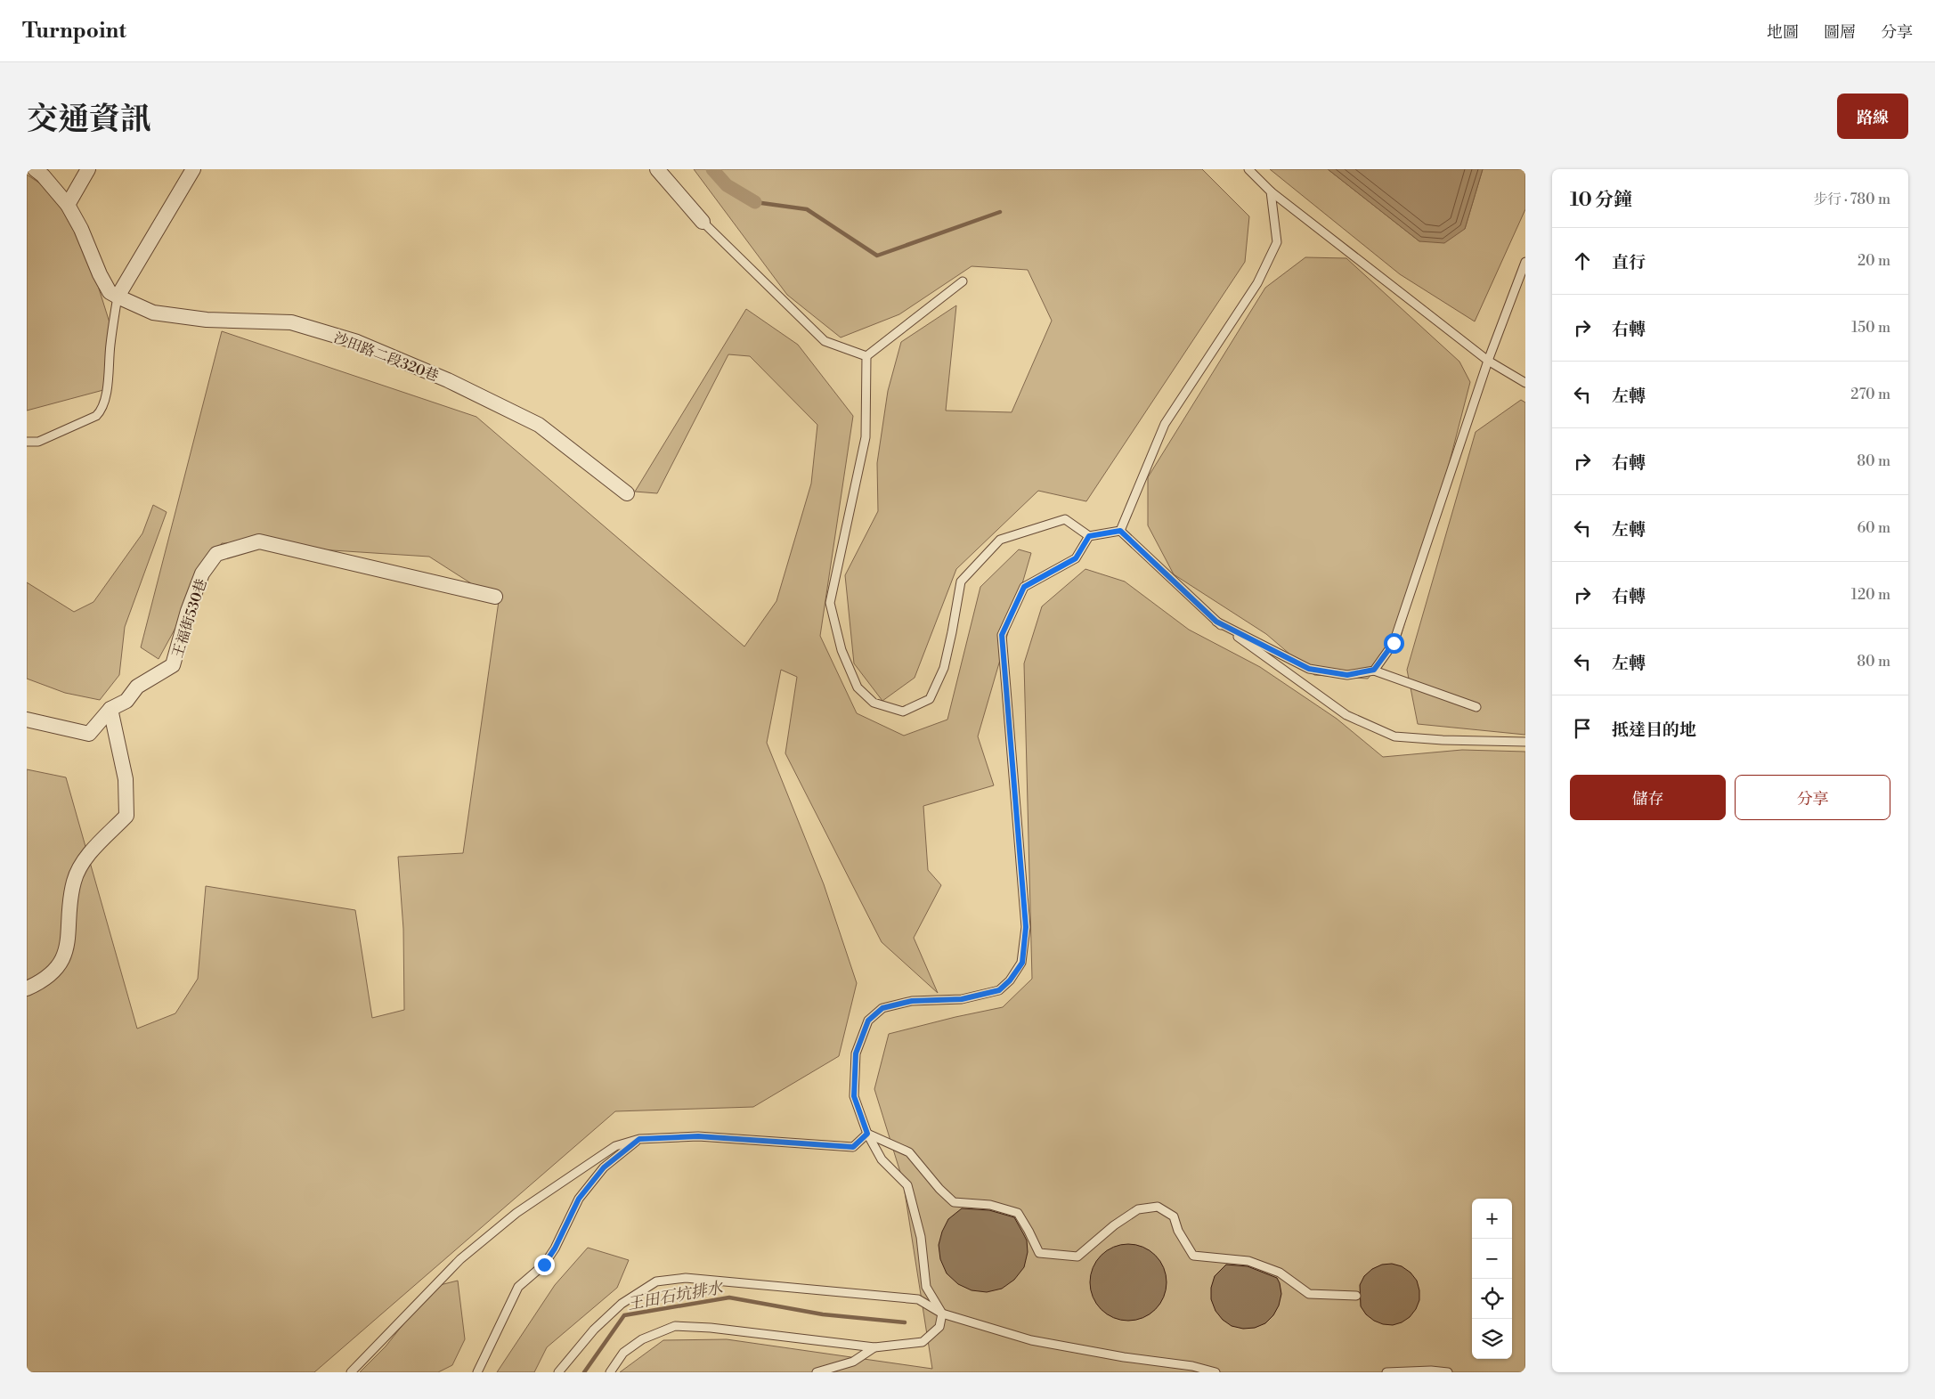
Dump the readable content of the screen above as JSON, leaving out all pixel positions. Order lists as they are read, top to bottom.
{
  "streets": {
    "street": ["沙田路二段320巷", "王福街530巷"]
  },
  "water": ["王田石坑排水"],
  "page": {
    "header": "Turnpoint",
    "nav": ["地圖", "圖層", "分享"],
    "title": "交通資訊",
    "buttons": [
      "路線",
      ["儲存", "分享"]
    ],
    "heading": ["10 分鐘", "步行 · 780 m"],
    "list": [
      ["直行", "20 m"],
      ["右轉", "150 m"],
      ["左轉", "270 m"],
      ["右轉", "80 m"],
      ["左轉", "60 m"],
      ["右轉", "120 m"],
      ["左轉", "80 m"],
      "抵達目的地"
    ],
    "map_buttons": ["+", "−"]
  }
}
